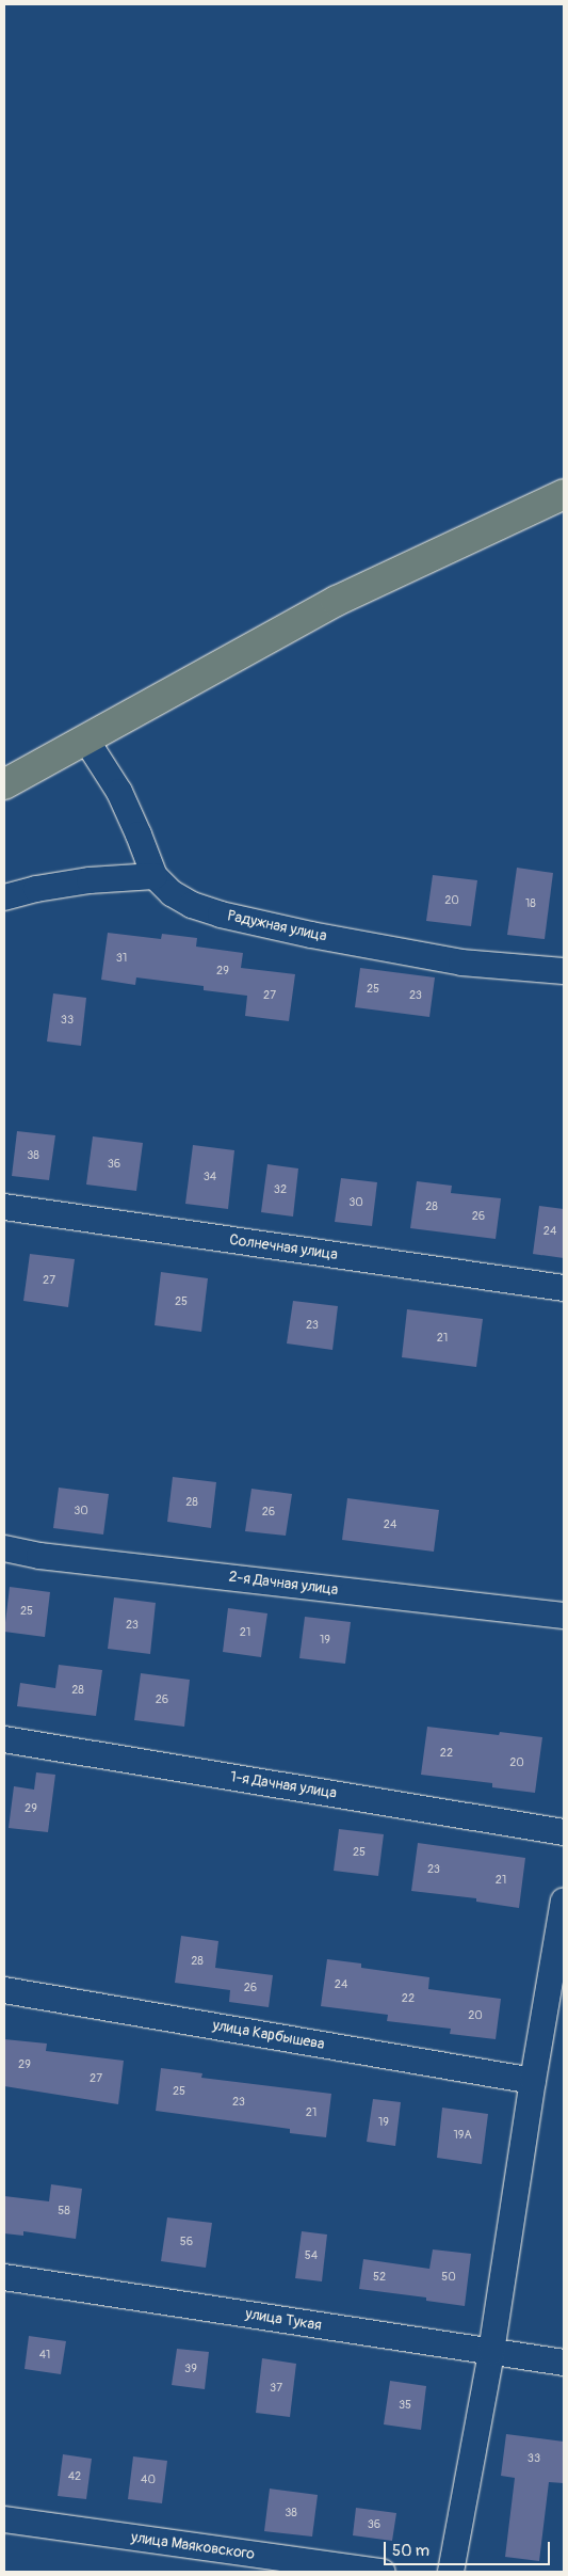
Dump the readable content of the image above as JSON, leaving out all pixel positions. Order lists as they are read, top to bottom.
{
  "streets": {
    "street": [
      "Радужная улица",
      "Солнечная улица",
      "2-я Дачная улица",
      "1-я Дачная улица",
      "улица Карбышева",
      "улица Тукая",
      "улица Маяковского"
    ]
  },
  "house_numbers": [
    "20",
    "18",
    "31",
    "29",
    "25",
    "27",
    "23",
    "33",
    "38",
    "36",
    "34",
    "32",
    "30",
    "28",
    "26",
    "24",
    "27",
    "25",
    "23",
    "21",
    "28",
    "30",
    "26",
    "24",
    "25",
    "23",
    "21",
    "19",
    "28",
    "26",
    "22",
    "20",
    "29",
    "25",
    "23",
    "21",
    "28",
    "24",
    "26",
    "22",
    "20",
    "29",
    "27",
    "25",
    "23",
    "21",
    "19",
    "19А",
    "58",
    "56",
    "54",
    "52",
    "50",
    "41",
    "39",
    "37",
    "35",
    "33",
    "42",
    "40",
    "38",
    "36"
  ],
  "scale_bar": "50 m"
}
